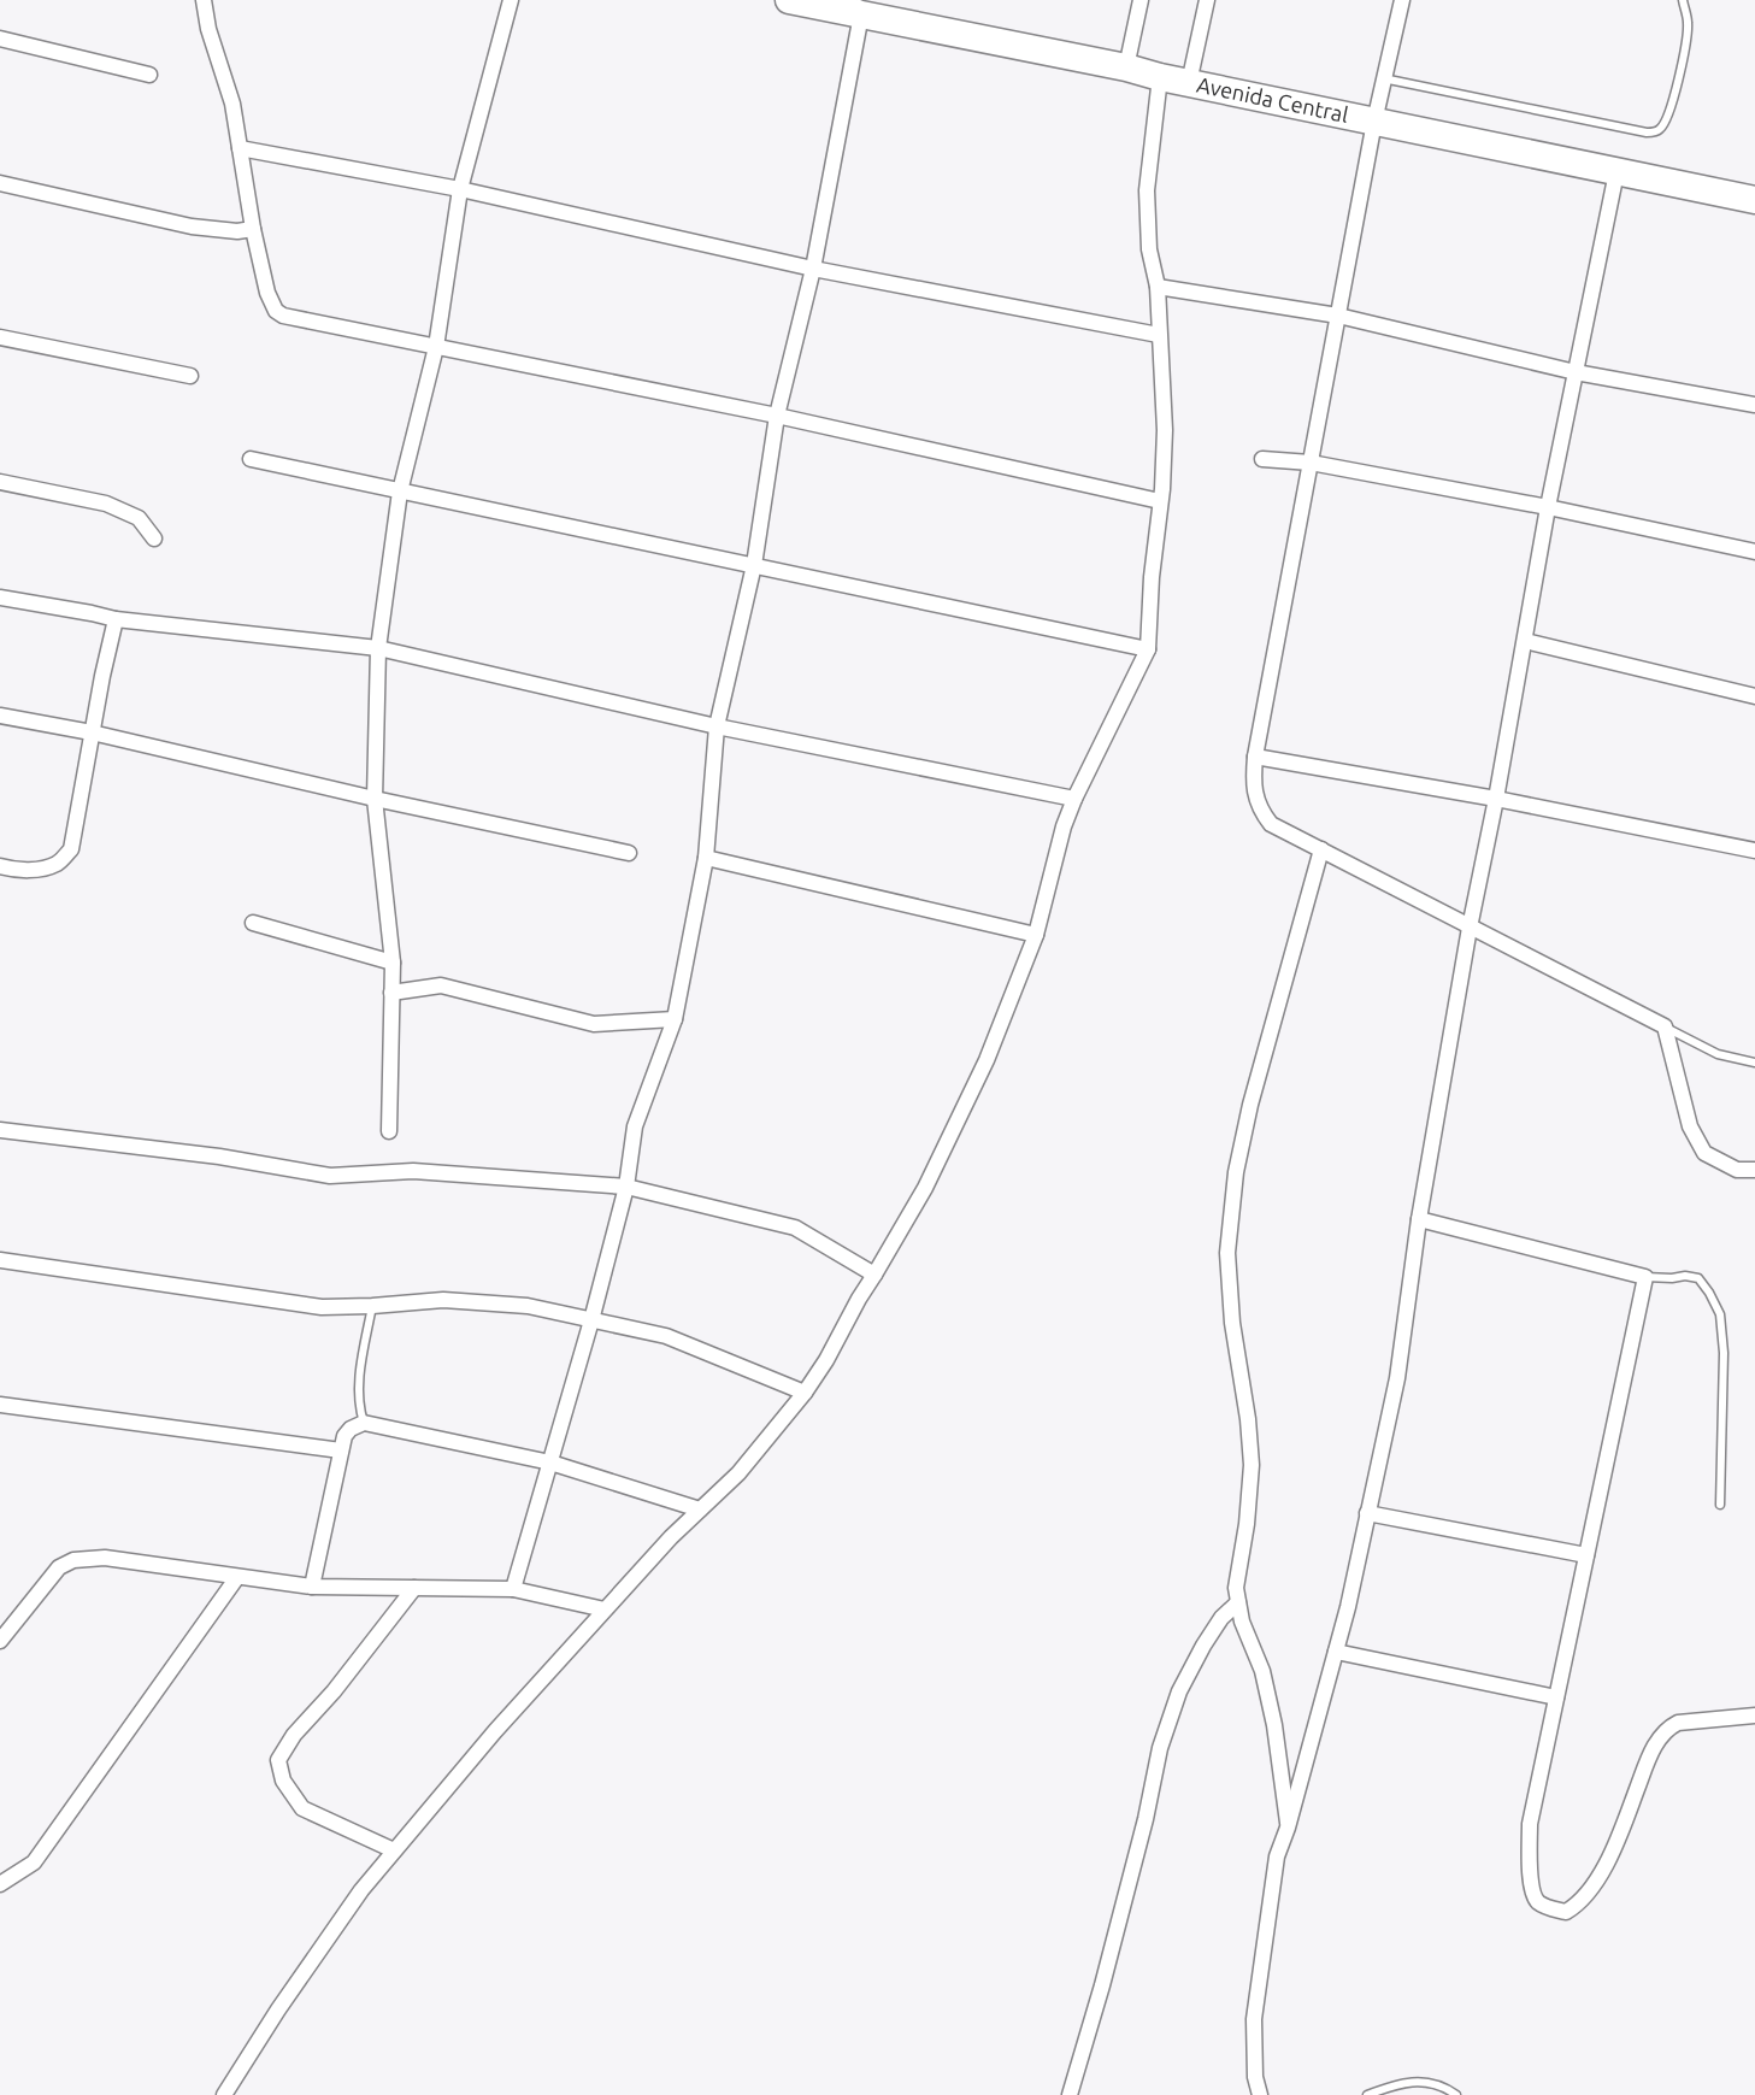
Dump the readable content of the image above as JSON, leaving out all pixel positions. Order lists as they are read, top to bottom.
{
  "streets": {
    "highway": ["Avenida Central"]
  }
}
